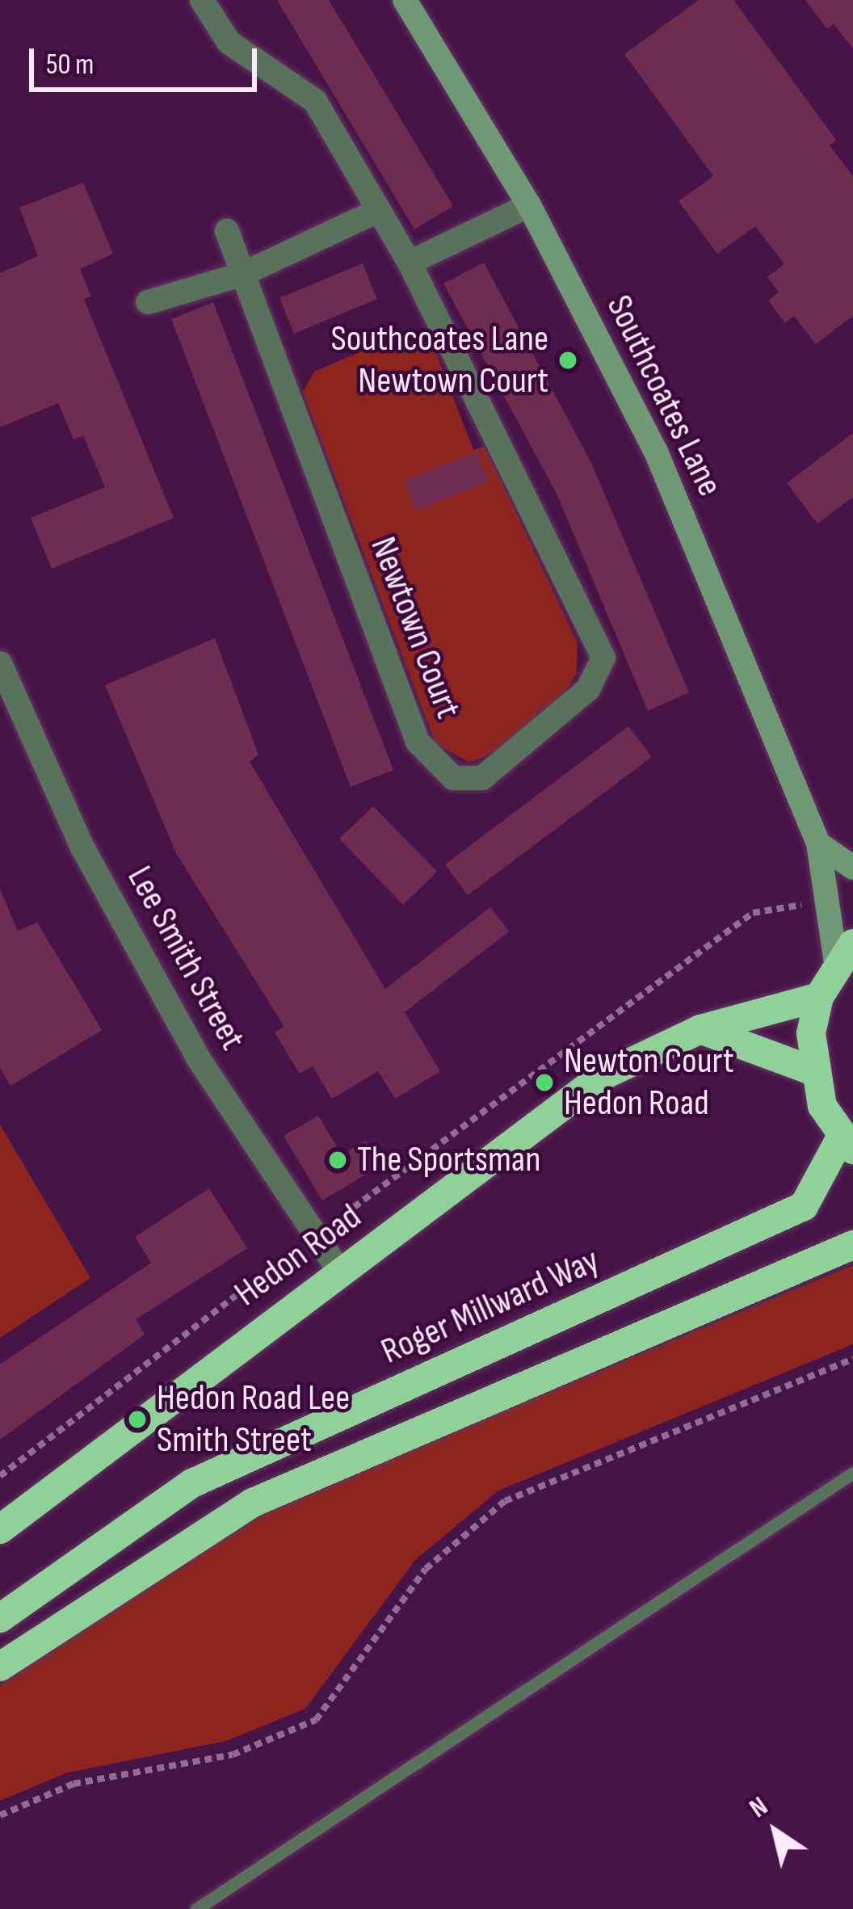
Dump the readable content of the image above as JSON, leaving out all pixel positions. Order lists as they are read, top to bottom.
{
  "streets": {
    "highway": ["Hedon Road", "Roger Millward Way"],
    "street": ["Southcoates Lane", "Newtown Court", "Lee Smith Street"]
  },
  "crossings": [
    ["Lee Smith Street", "Hedon Road"]
  ],
  "places": [
    "Southcoates Lane Newtown Court",
    "Newton Court Hedon Road",
    "The Sportsman",
    "Hedon Road Lee Smith Street"
  ],
  "scale_bar": "50 m",
  "north": "top left"
}
